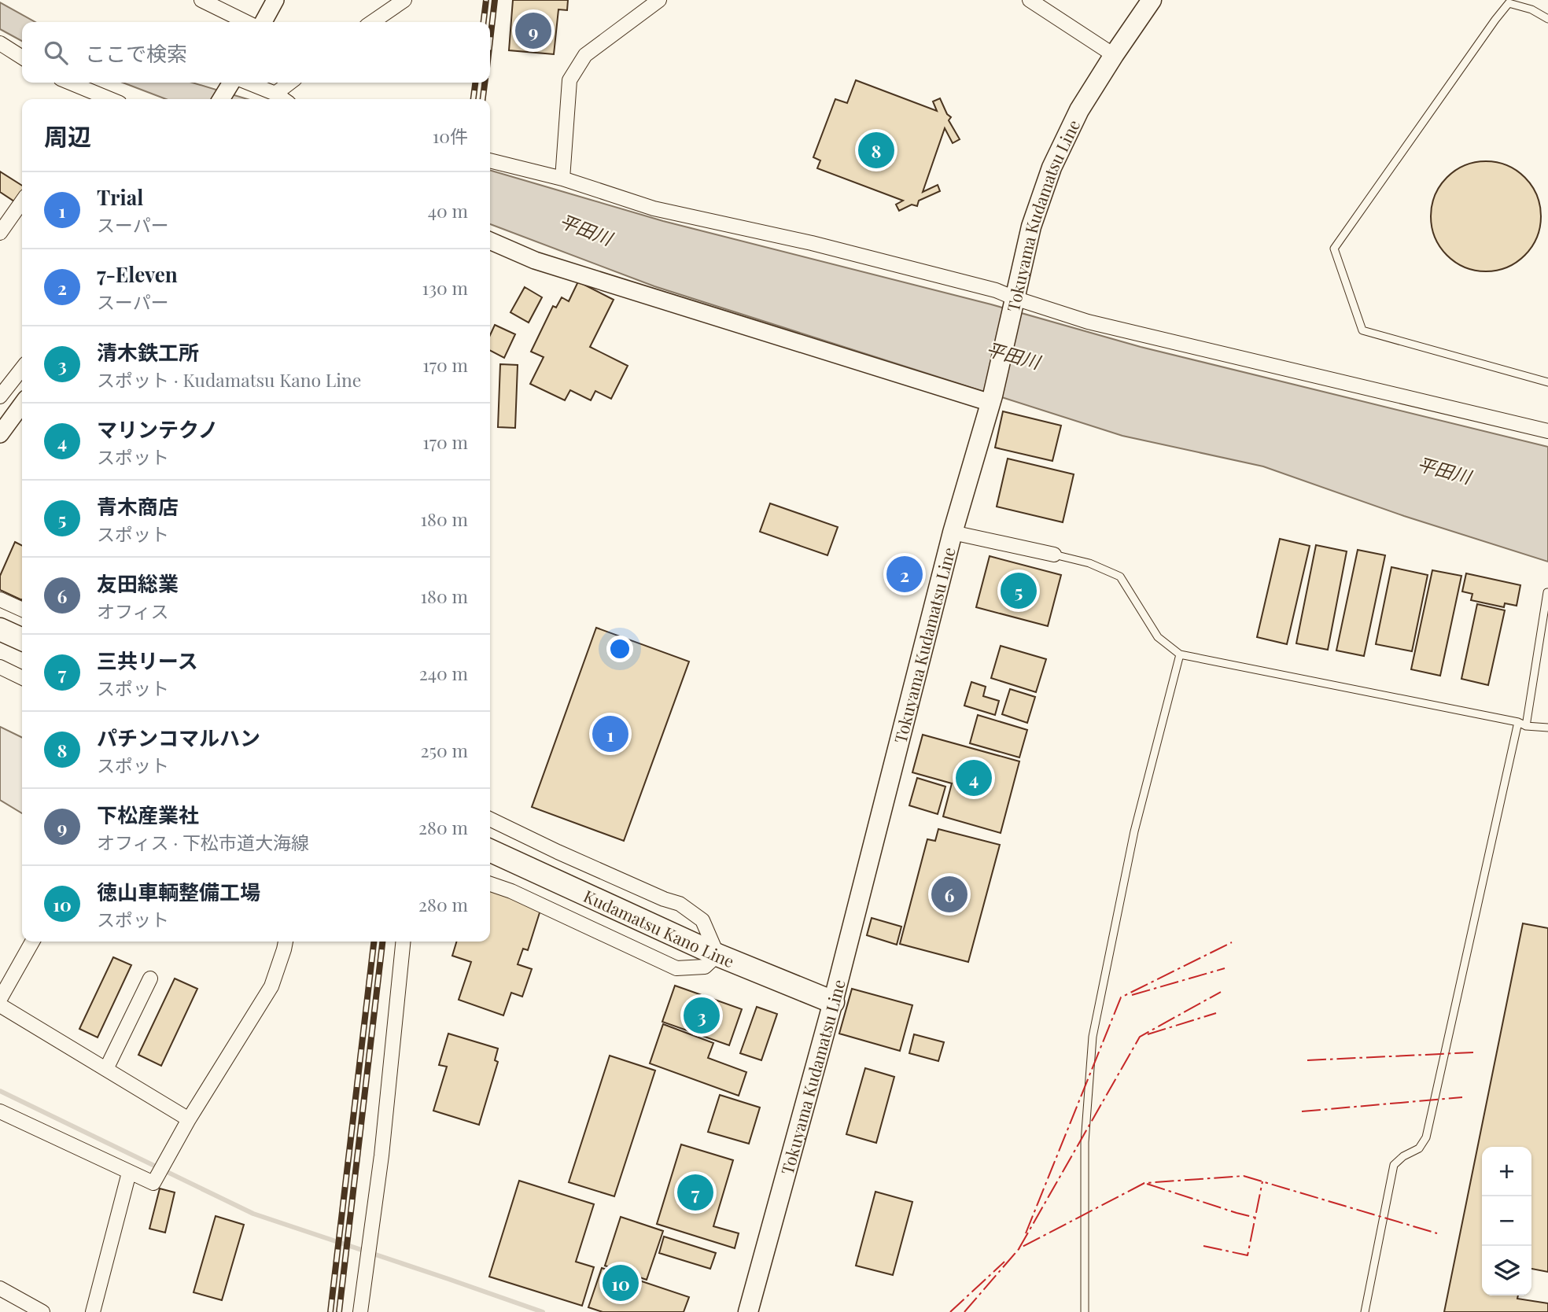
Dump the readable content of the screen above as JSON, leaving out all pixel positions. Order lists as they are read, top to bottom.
{
  "streets": {
    "main road": ["Tokuyama Kudamatsu Line", "Kudamatsu Kano Line"]
  },
  "crossings": [
    ["Tokuyama Kudamatsu Line", "Kudamatsu Kano Line"]
  ],
  "water": ["平田川"],
  "page": {
    "pins": [
      "9",
      "8",
      "2",
      "5",
      "1",
      "4",
      "6",
      "3",
      "7",
      "10"
    ],
    "search": "ここで検索",
    "heading": ["周辺", "10件"],
    "list": [
      {
        "mark": "1",
        "name": "Trial",
        "note": "スーパー",
        "value": "40 m"
      },
      {
        "mark": "2",
        "name": "7-Eleven",
        "note": "スーパー",
        "value": "130 m"
      },
      {
        "mark": "3",
        "name": "清木鉄工所",
        "note": "スポット · Kudamatsu Kano Line",
        "value": "170 m"
      },
      {
        "mark": "4",
        "name": "マリンテクノ",
        "note": "スポット",
        "value": "170 m"
      },
      {
        "mark": "5",
        "name": "青木商店",
        "note": "スポット",
        "value": "180 m"
      },
      {
        "mark": "6",
        "name": "友田総業",
        "note": "オフィス",
        "value": "180 m"
      },
      {
        "mark": "7",
        "name": "三共リース",
        "note": "スポット",
        "value": "240 m"
      },
      {
        "mark": "8",
        "name": "パチンコマルハン",
        "note": "スポット",
        "value": "250 m"
      },
      {
        "mark": "9",
        "name": "下松産業社",
        "note": "オフィス · 下松市道大海線",
        "value": "280 m"
      },
      {
        "mark": "10",
        "name": "徳山車輌整備工場",
        "note": "スポット",
        "value": "280 m"
      }
    ],
    "map_buttons": ["+", "−"]
  }
}
